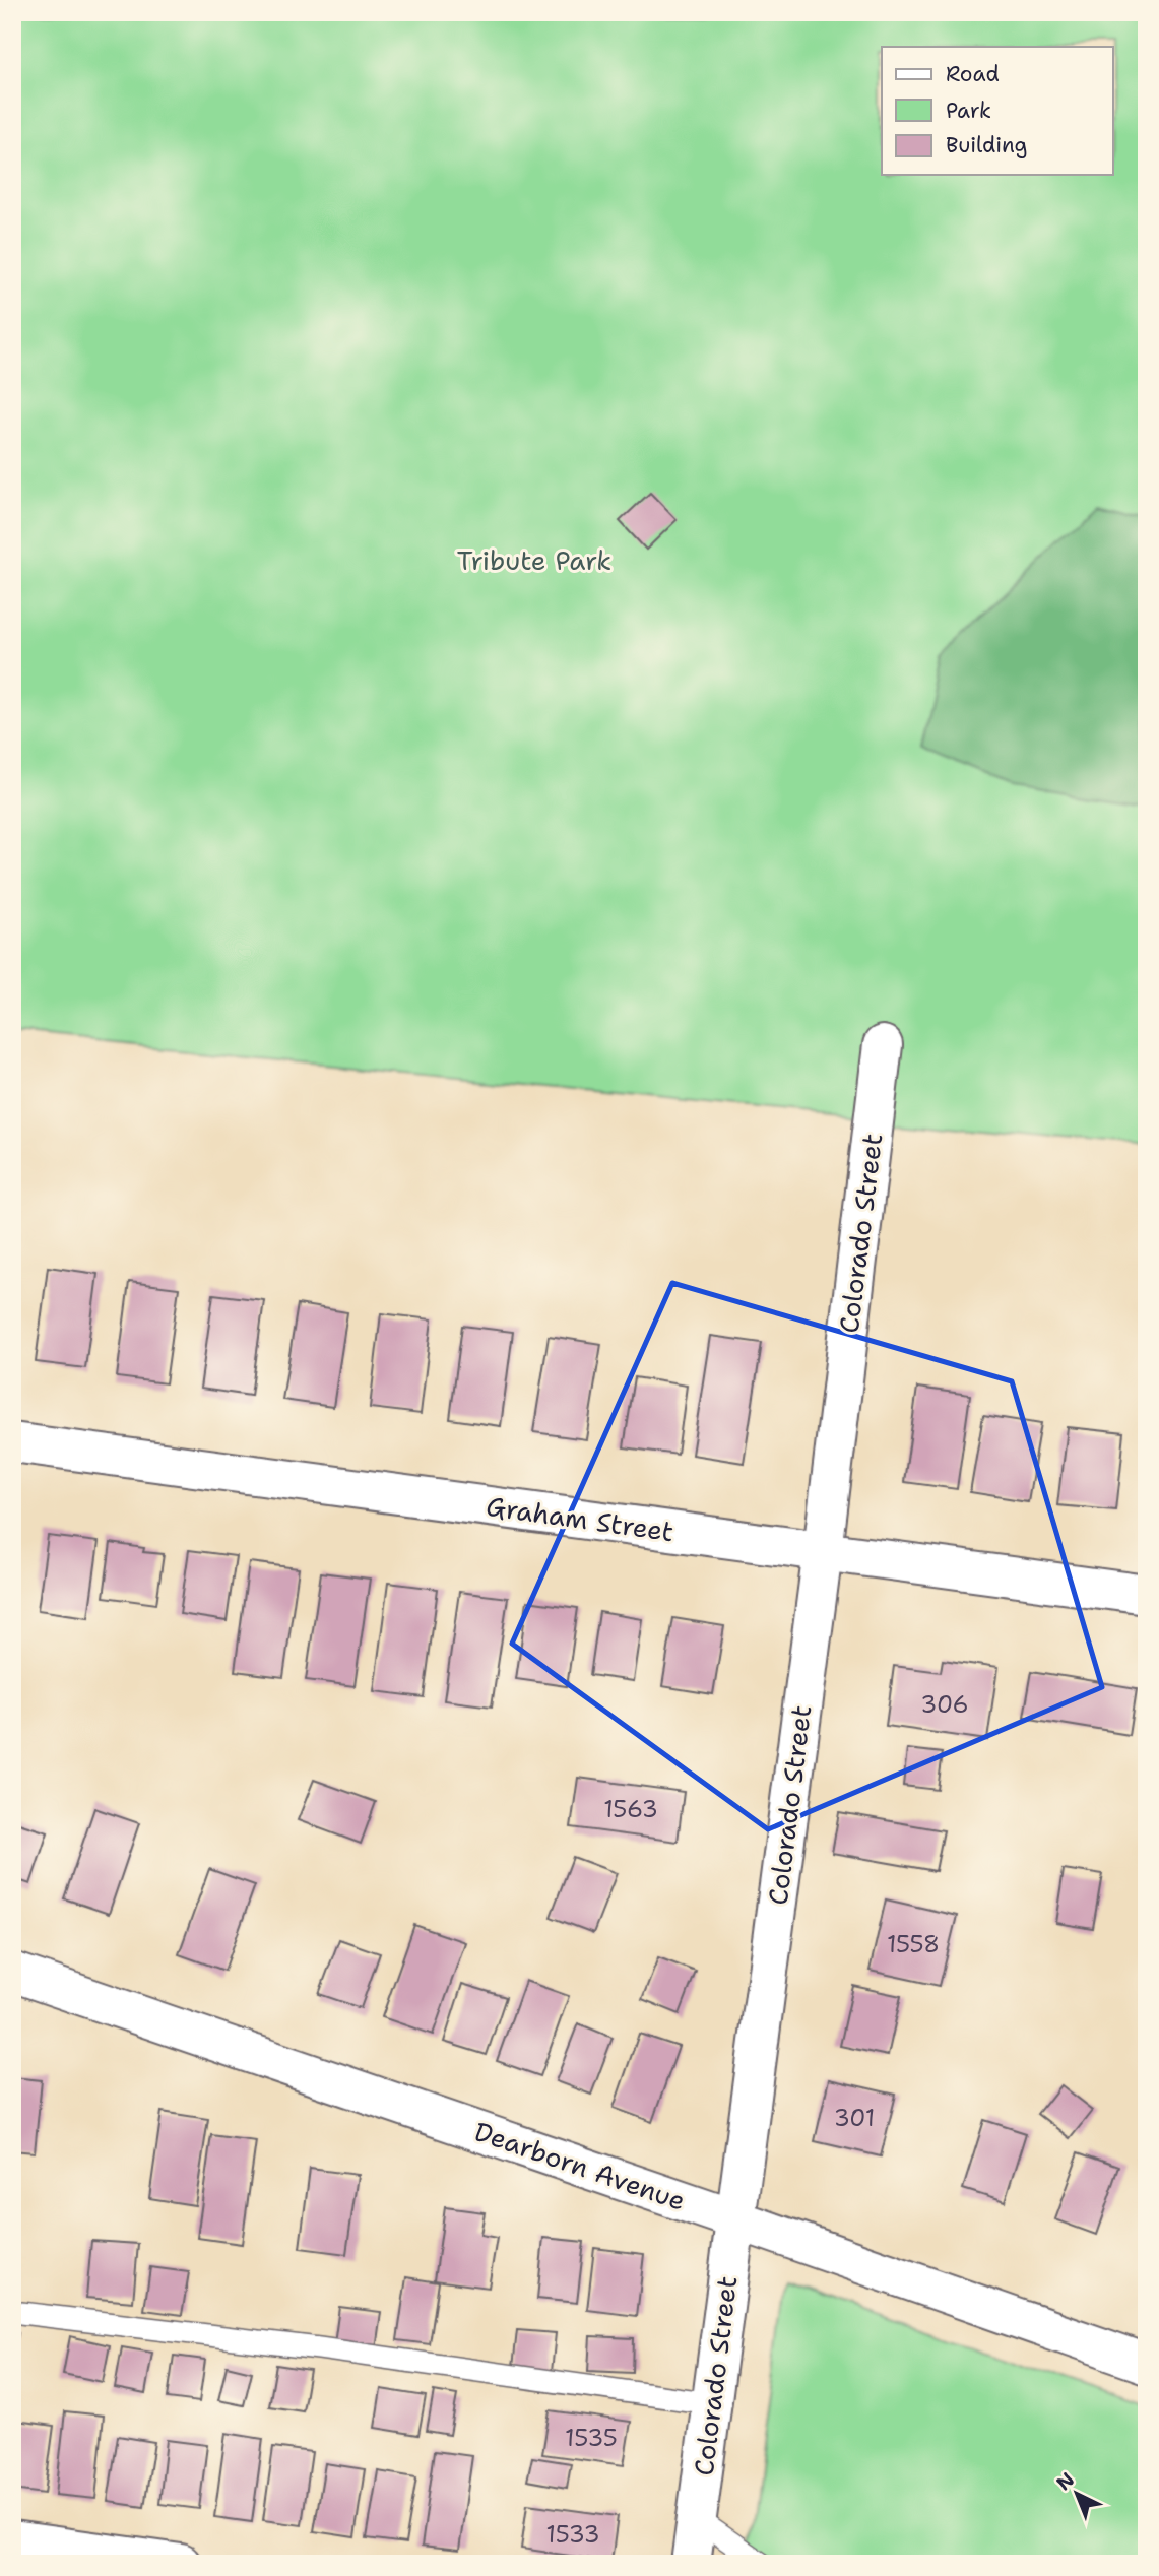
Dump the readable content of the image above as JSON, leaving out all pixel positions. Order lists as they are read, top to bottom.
{
  "streets": {
    "street": ["Colorado Street", "Graham Street", "Dearborn Avenue"]
  },
  "crossings": [
    ["Colorado Street", "Graham Street"],
    ["Colorado Street", "Dearborn Avenue"]
  ],
  "parks": ["Tribute Park"],
  "house_numbers": [
    "306",
    "1563",
    "1558",
    "301",
    "1535",
    "1533"
  ],
  "legend": ["Road", "Park", "Building"],
  "north": "top left"
}
